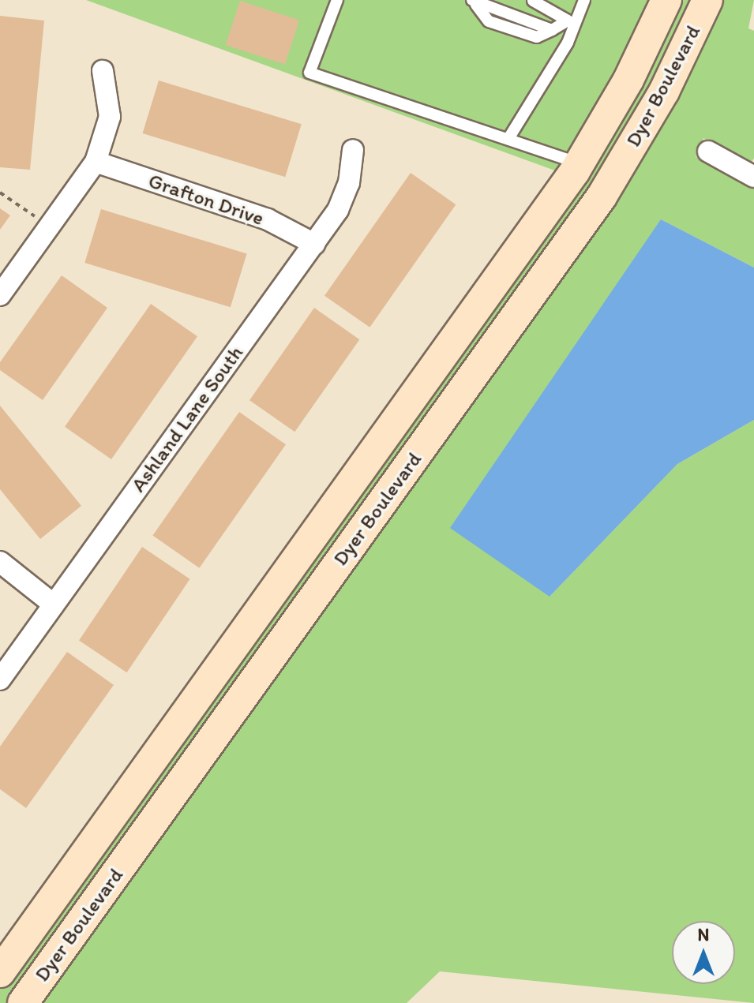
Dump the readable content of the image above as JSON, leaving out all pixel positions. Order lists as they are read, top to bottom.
{
  "streets": {
    "main road": ["Dyer Boulevard"],
    "street": ["Grafton Drive", "Ashland Lane South"]
  },
  "crossings": [
    ["Grafton Drive", "Ashland Lane South"]
  ],
  "north": "top"
}
